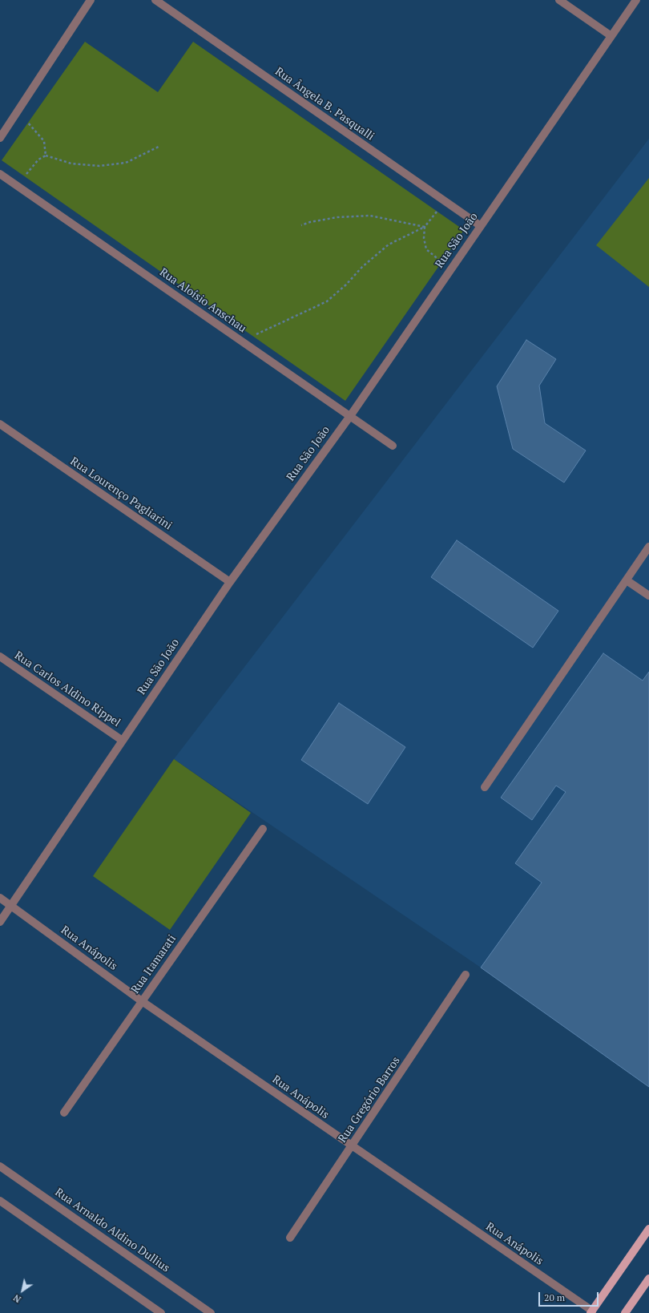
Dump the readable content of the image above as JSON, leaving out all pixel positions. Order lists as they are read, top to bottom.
{
  "streets": {
    "street": [
      "Rua Ângela B. Pasqualli",
      "Rua São João",
      "Rua Aloísio Anschau",
      "Rua Lourenço Pagliarini",
      "Rua Carlos Aldino Rippel",
      "Rua Anápolis",
      "Rua Itamarati",
      "Rua Gregório Barros",
      "Rua Arnaldo Aldino Dullius"
    ]
  },
  "crossings": [
    ["Rua Ângela B. Pasqualli", "Rua São João"],
    ["Rua São João", "Rua Aloísio Anschau"],
    ["Rua São João", "Rua Lourenço Pagliarini"],
    ["Rua São João", "Rua Carlos Aldino Rippel"],
    ["Rua São João", "Rua Anápolis"],
    ["Rua Anápolis", "Rua Itamarati"],
    ["Rua Anápolis", "Rua Gregório Barros"]
  ],
  "scale_bar": "20 m",
  "north": "bottom left"
}
